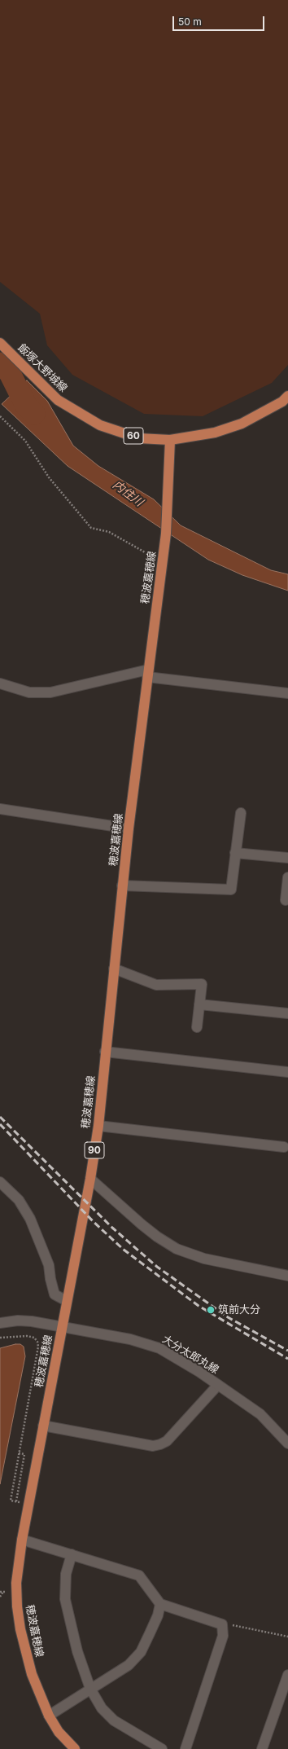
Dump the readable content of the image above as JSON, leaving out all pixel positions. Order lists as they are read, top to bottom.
{
  "streets": {
    "main road": [
      "飯塚大野城線",
      "60",
      "穂波嘉穂線",
      "90"
    ],
    "street": ["大分太郎丸線"]
  },
  "crossings": [
    ["飯塚大野城線", "穂波嘉穂線"],
    ["穂波嘉穂線", "大分太郎丸線"]
  ],
  "water": ["内住川"],
  "places": ["筑前大分"],
  "scale_bar": "50 m"
}
